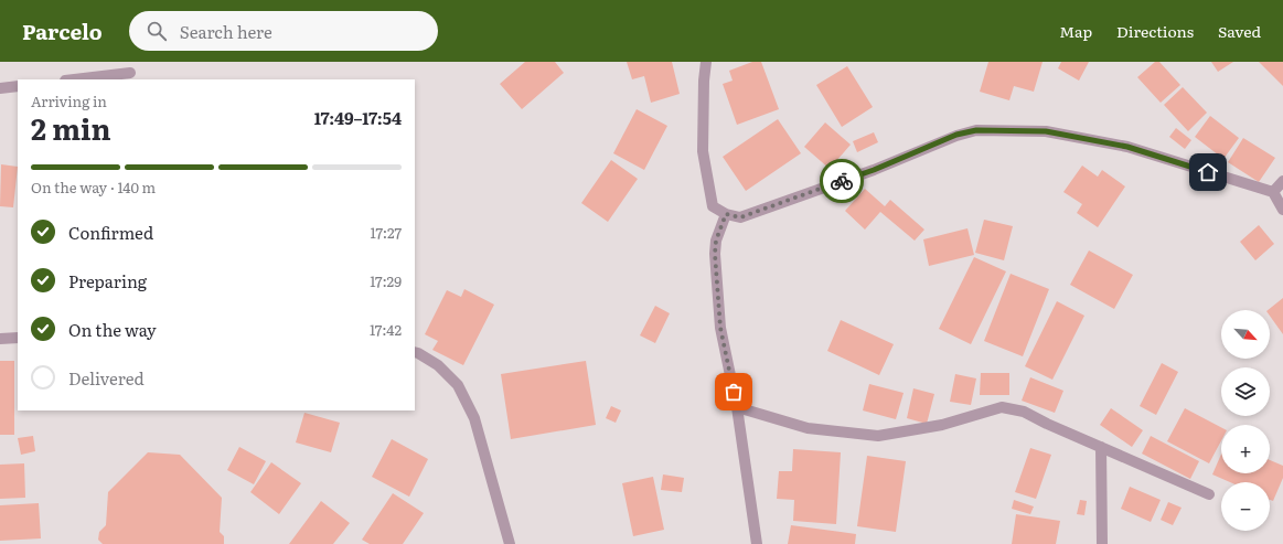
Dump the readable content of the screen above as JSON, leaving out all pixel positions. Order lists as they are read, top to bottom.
{
  "north": "bottom right",
  "page": {
    "header": "Parcelo",
    "search": "Search here",
    "nav": ["Map", "Directions", "Saved"],
    "heading": ["2 min", "Arriving in", "17:49–17:54"],
    "bar": "On the way · 140 m",
    "list": [
      ["Confirmed", "17:27"],
      ["Preparing", "17:29"],
      ["On the way", "17:42"],
      "Delivered"
    ],
    "map_buttons": ["+", "−"]
  }
}
